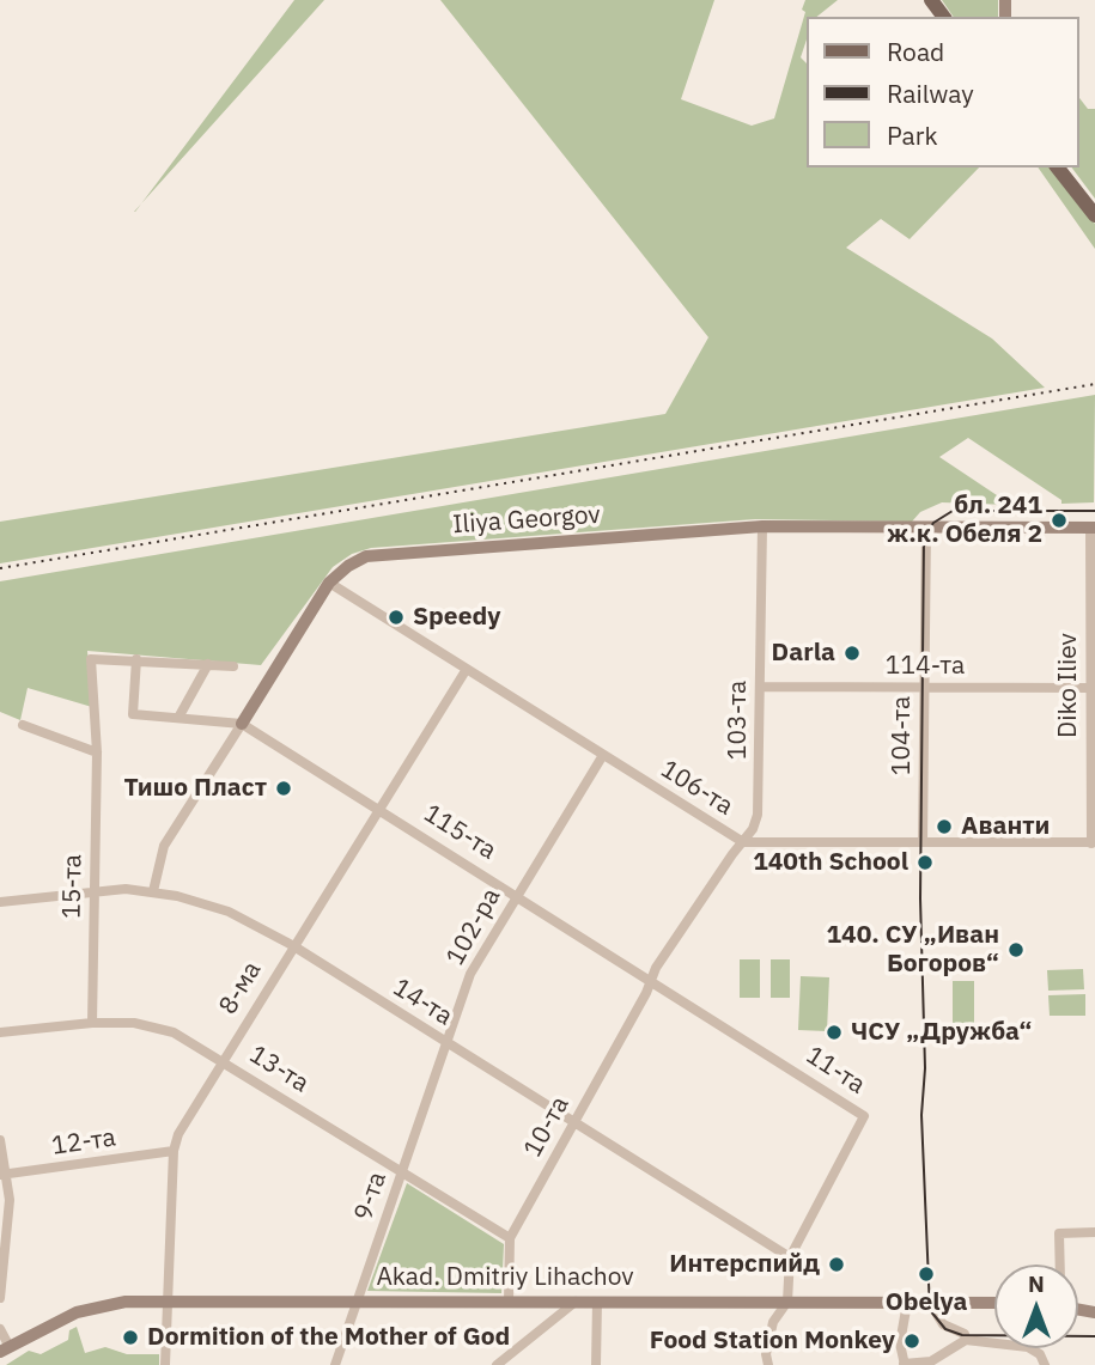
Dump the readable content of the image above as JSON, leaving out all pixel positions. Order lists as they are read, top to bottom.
{
  "streets": {
    "street": [
      "Iliya Georgov",
      "114-та",
      "Diko Iliev",
      "103-та",
      "104-та",
      "106-та",
      "115-та",
      "15-та",
      "102-ра",
      "8-ма",
      "14-та",
      "13-та",
      "11-та",
      "10-та",
      "12-та",
      "9-та",
      "Akad. Dmitriy Lihachov"
    ]
  },
  "crossings": [
    ["Iliya Georgov", "Diko Iliev"],
    ["Iliya Georgov", "103-та"],
    ["Iliya Georgov", "104-та"],
    ["Iliya Georgov", "106-та"],
    ["Iliya Georgov", "115-та"],
    ["Iliya Georgov", "14-та"],
    ["114-та", "Diko Iliev"],
    ["114-та", "103-та"],
    ["114-та", "104-та"],
    ["Diko Iliev", "106-та"],
    ["103-та", "106-та"],
    ["103-та", "115-та"],
    ["103-та", "11-та"],
    ["103-та", "10-та"],
    ["104-та", "106-та"],
    ["106-та", "102-ра"],
    ["106-та", "8-ма"],
    ["115-та", "102-ра"],
    ["115-та", "8-ма"],
    ["115-та", "11-та"],
    ["115-та", "10-та"],
    ["15-та", "14-та"],
    ["15-та", "13-та"],
    ["102-ра", "14-та"],
    ["102-ра", "9-та"],
    ["8-ма", "14-та"],
    ["8-ма", "13-та"],
    ["8-ма", "12-та"],
    ["8-ма", "Akad. Dmitriy Lihachov"],
    ["14-та", "11-та"],
    ["14-та", "10-та"],
    ["14-та", "9-та"],
    ["13-та", "10-та"],
    ["13-та", "9-та"],
    ["11-та", "10-та"],
    ["11-та", "Akad. Dmitriy Lihachov"],
    ["10-та", "Akad. Dmitriy Lihachov"],
    ["9-та", "Akad. Dmitriy Lihachov"]
  ],
  "places": [
    "бл. 241 ж.к. Обеля 2",
    "Speedy",
    "Darla",
    "Тишо Пласт",
    "Аванти",
    "140th School",
    "140. СУ „Иван Богоров“",
    "ЧСУ „Дружба“",
    "Интерспийд",
    "Obelya",
    "Dormition of the Mother of God",
    "Food Station Monkey"
  ],
  "legend": ["Road", "Railway", "Park"],
  "north": "top"
}
